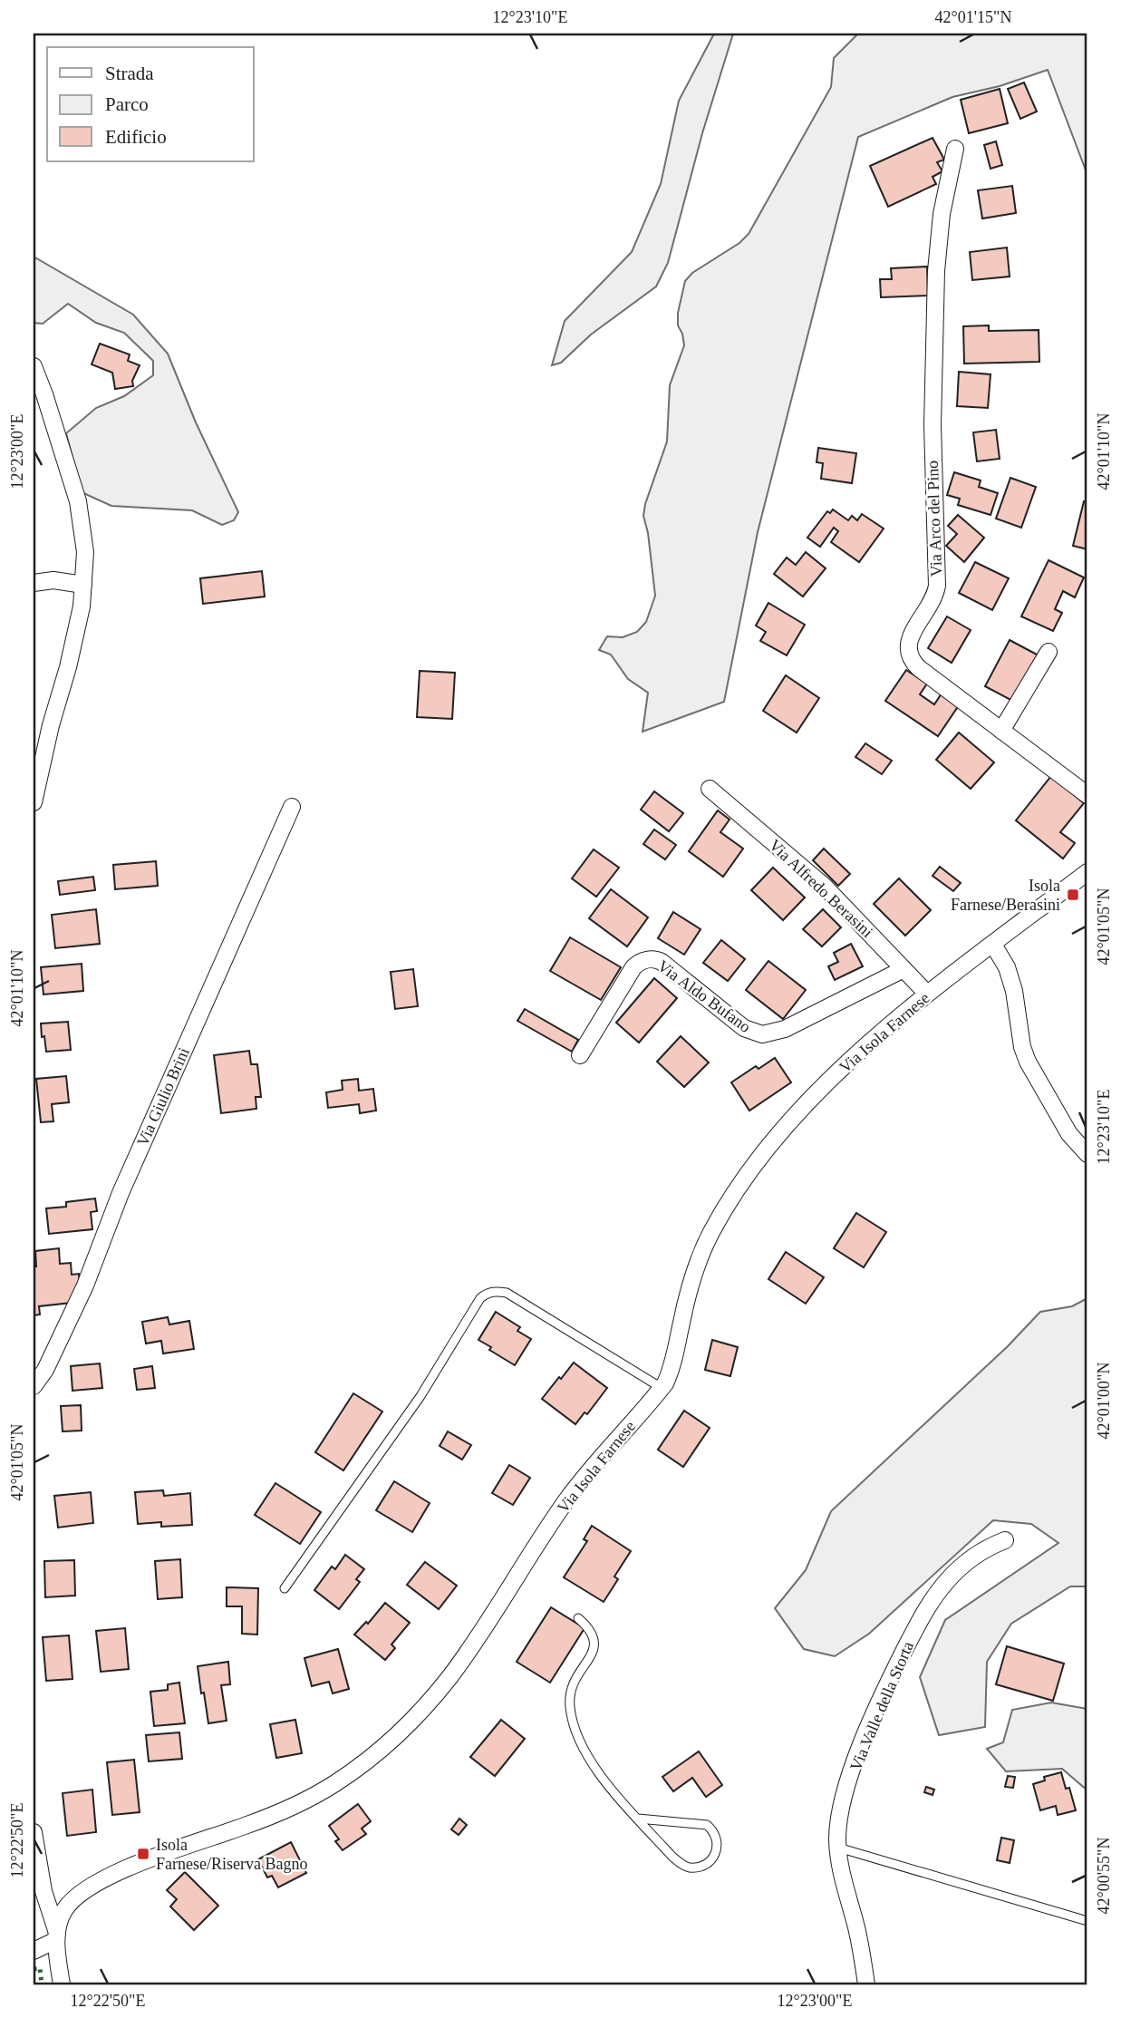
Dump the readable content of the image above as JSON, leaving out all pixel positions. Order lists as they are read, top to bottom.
{
  "streets": {
    "street": [
      "Via Arco del Pino",
      "Via Alfredo Berasini",
      "Via Aldo Bufano",
      "Via Isola Farnese",
      "Via Giulio Brini",
      "Via Valle della Storta"
    ]
  },
  "crossings": [
    ["Via Alfredo Berasini", "Via Aldo Bufano"],
    ["Via Alfredo Berasini", "Via Isola Farnese"]
  ],
  "places": {
    "transit": ["Isola Farnese/Berasini", "Isola Farnese/Riserva Bagno"]
  },
  "legend": ["Strada", "Parco", "Edificio"],
  "coordinates": [
    "12°23'10\"E",
    "42°01'15\"N",
    "12°23'00\"E",
    "42°01'10\"N",
    "42°01'05\"N",
    "42°01'00\"N",
    "12°22'50\"E",
    "42°00'55\"N"
  ]
}
